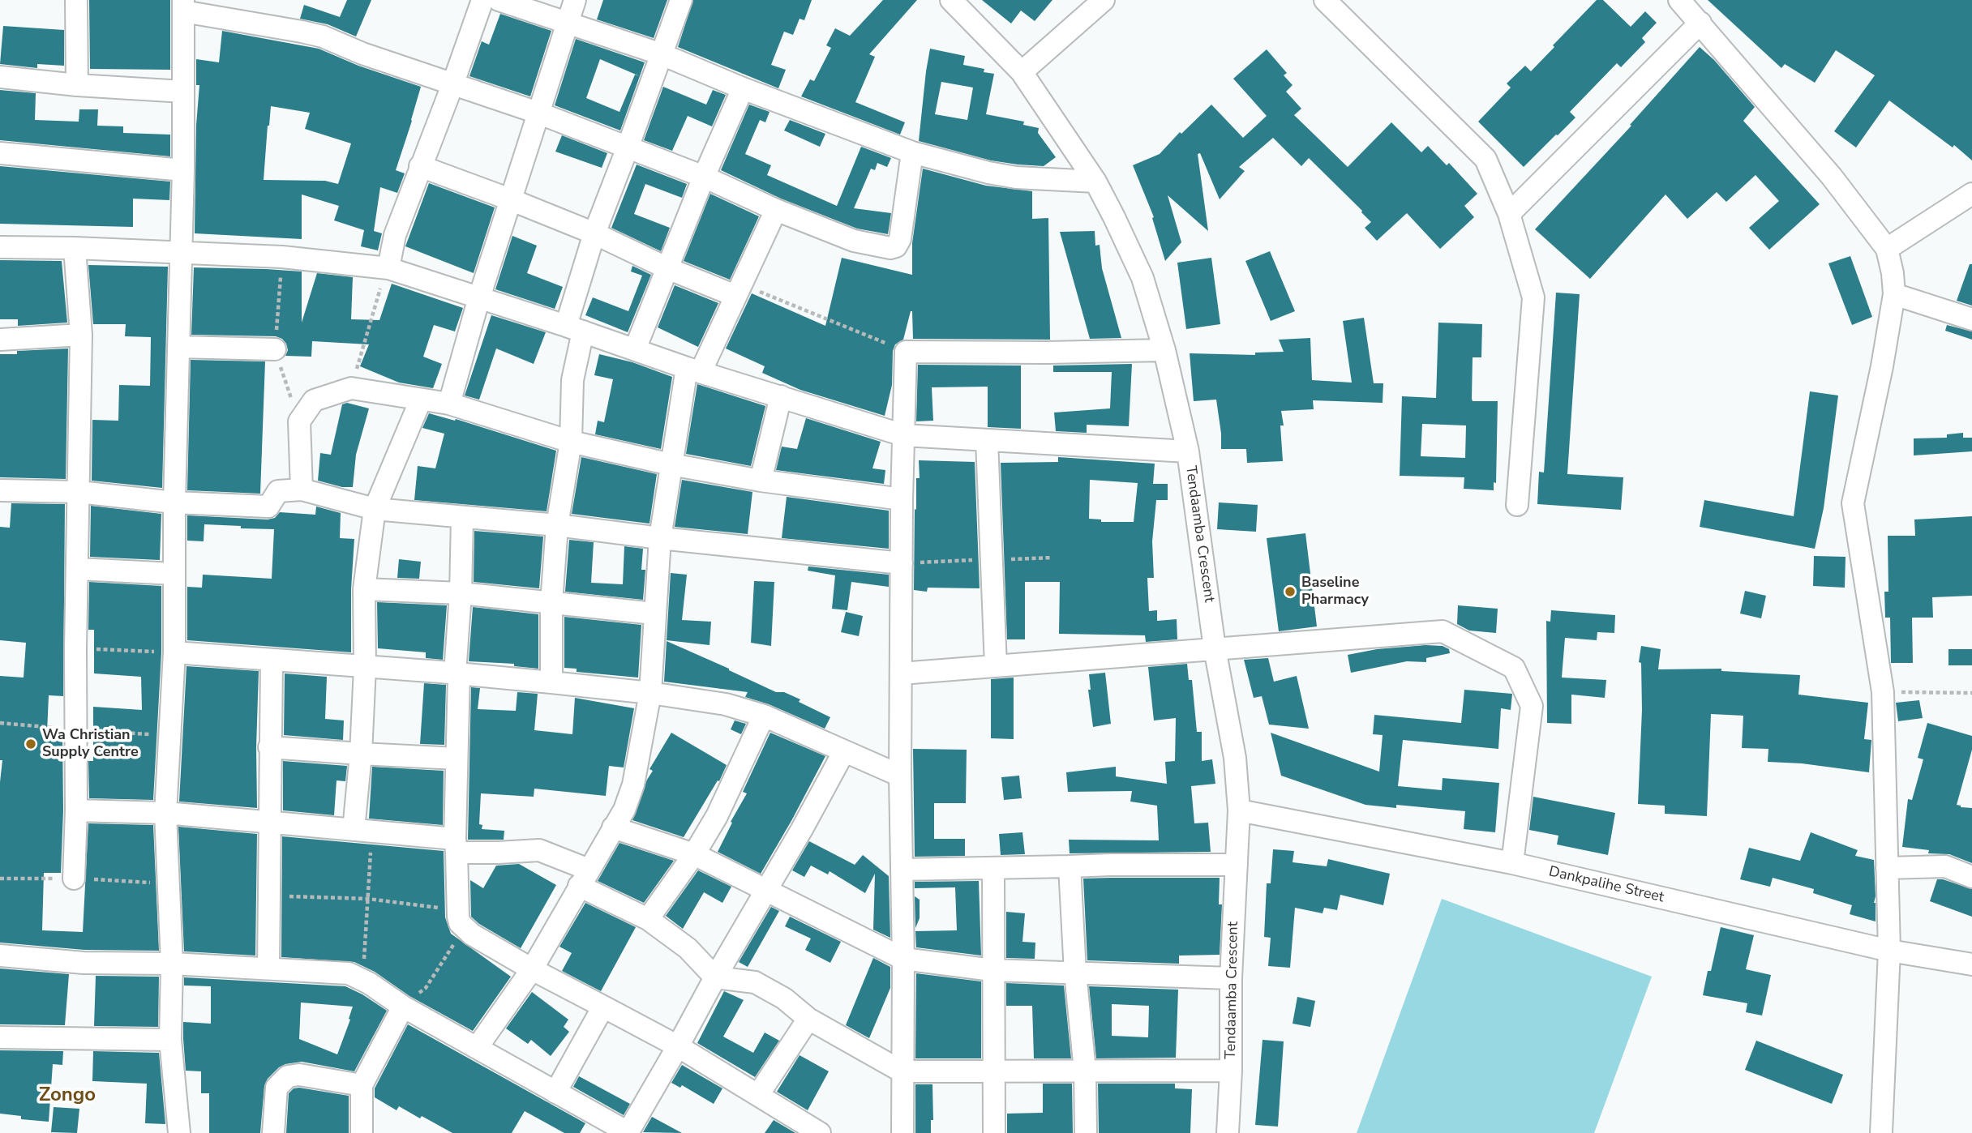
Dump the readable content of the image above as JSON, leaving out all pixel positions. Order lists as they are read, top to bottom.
{
  "streets": {
    "street": ["Tendaamba Crescent", "Dankpalihe Street"]
  },
  "crossings": [
    ["Tendaamba Crescent", "Dankpalihe Street"]
  ],
  "districts": ["Zongo"],
  "places": ["Baseline Pharmacy", "Wa Christian Supply Centre"]
}
